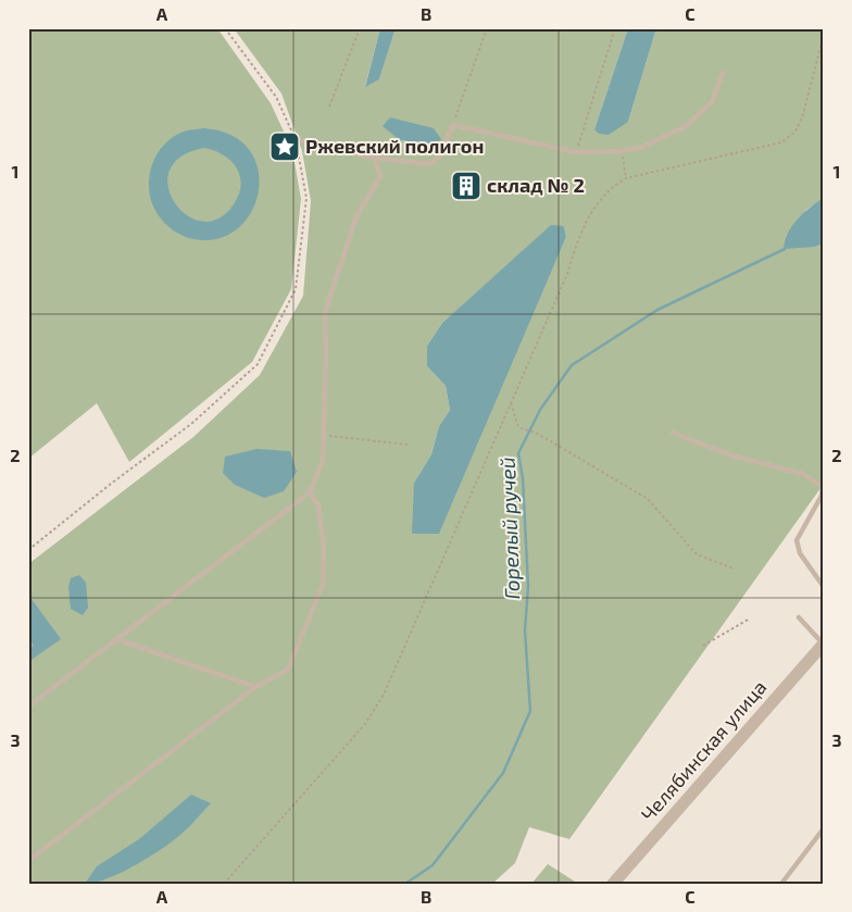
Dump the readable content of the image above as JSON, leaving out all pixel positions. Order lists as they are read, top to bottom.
{
  "streets": {
    "street": ["Челябинская улица"]
  },
  "water": ["Горелый ручей"],
  "places": {
    "place": ["Ржевский полигон"],
    "building": ["склад № 2"]
  },
  "grid": {
    "columns": ["A", "B", "C"],
    "rows": ["1", "2", "3"]
  }
}
